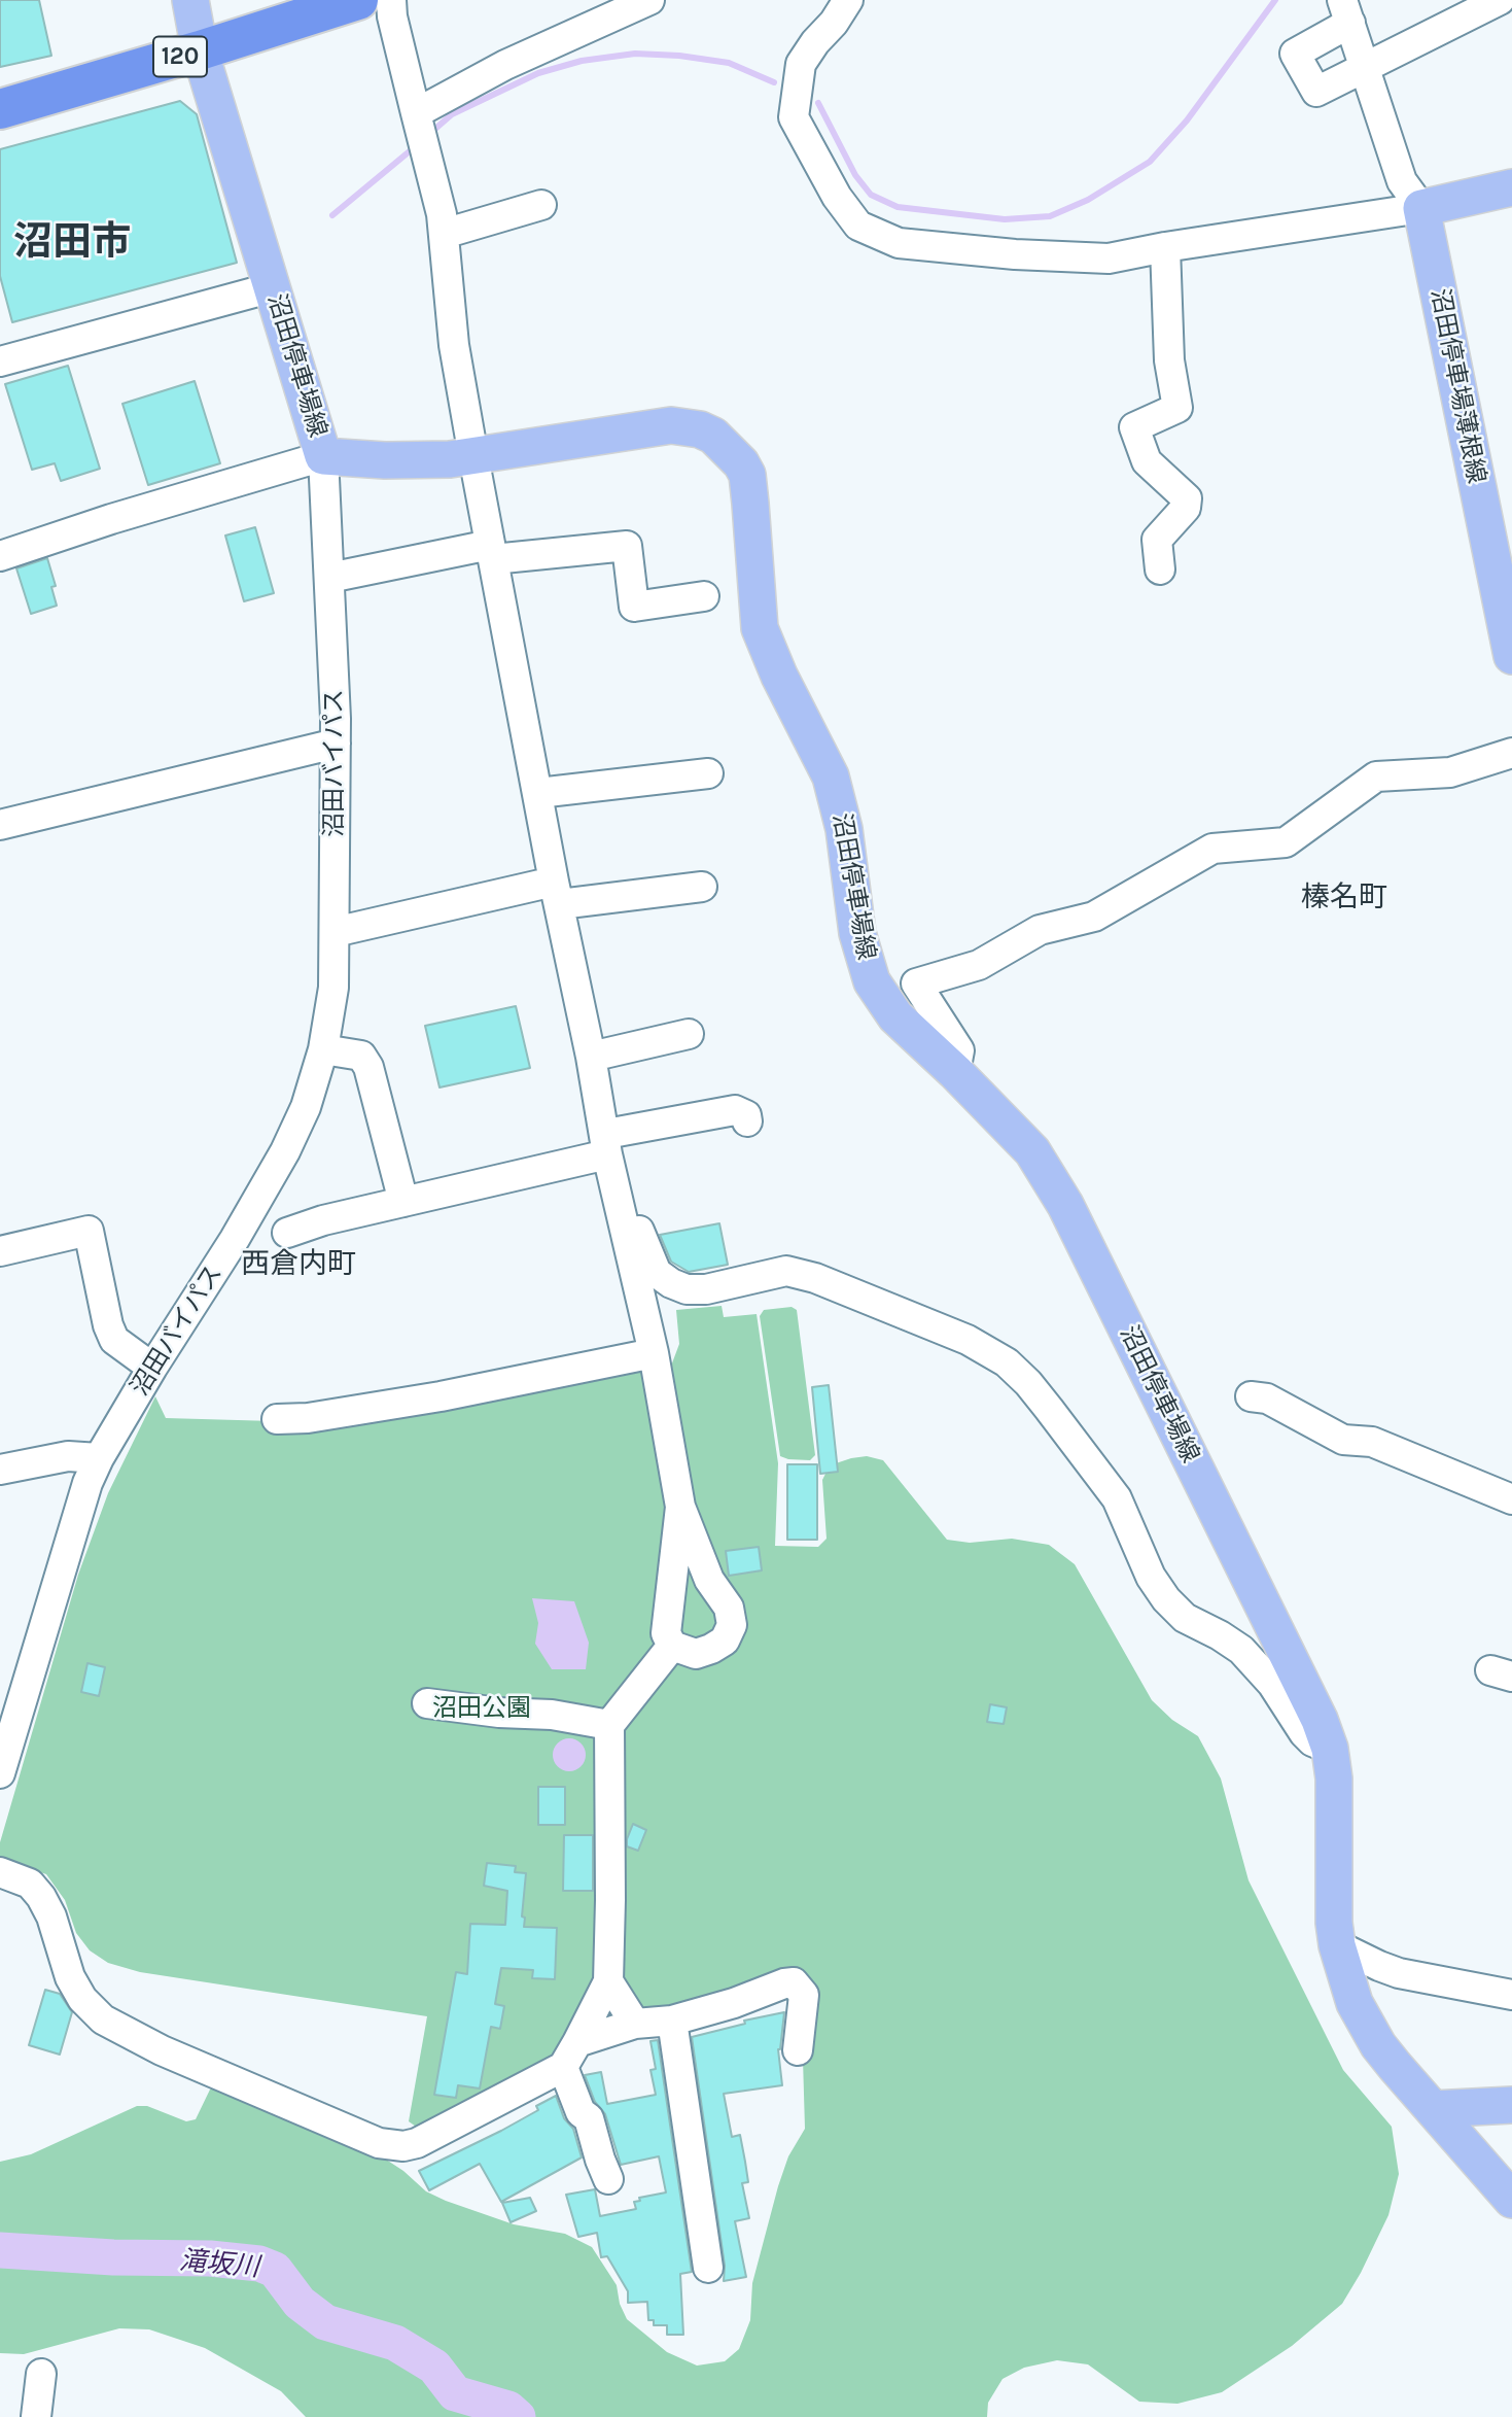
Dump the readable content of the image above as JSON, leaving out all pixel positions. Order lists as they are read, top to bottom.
{
  "streets": {
    "highway": ["120"],
    "main road": ["沼田停車場線", "沼田停車場薄根線"],
    "street": ["沼田バイパス"]
  },
  "crossings": [
    ["120", "沼田停車場線"],
    ["沼田停車場線", "沼田バイパス"]
  ],
  "districts": ["沼田市", "榛名町", "西倉内町"],
  "water": ["滝坂川"],
  "parks": ["沼田公園"]
}
